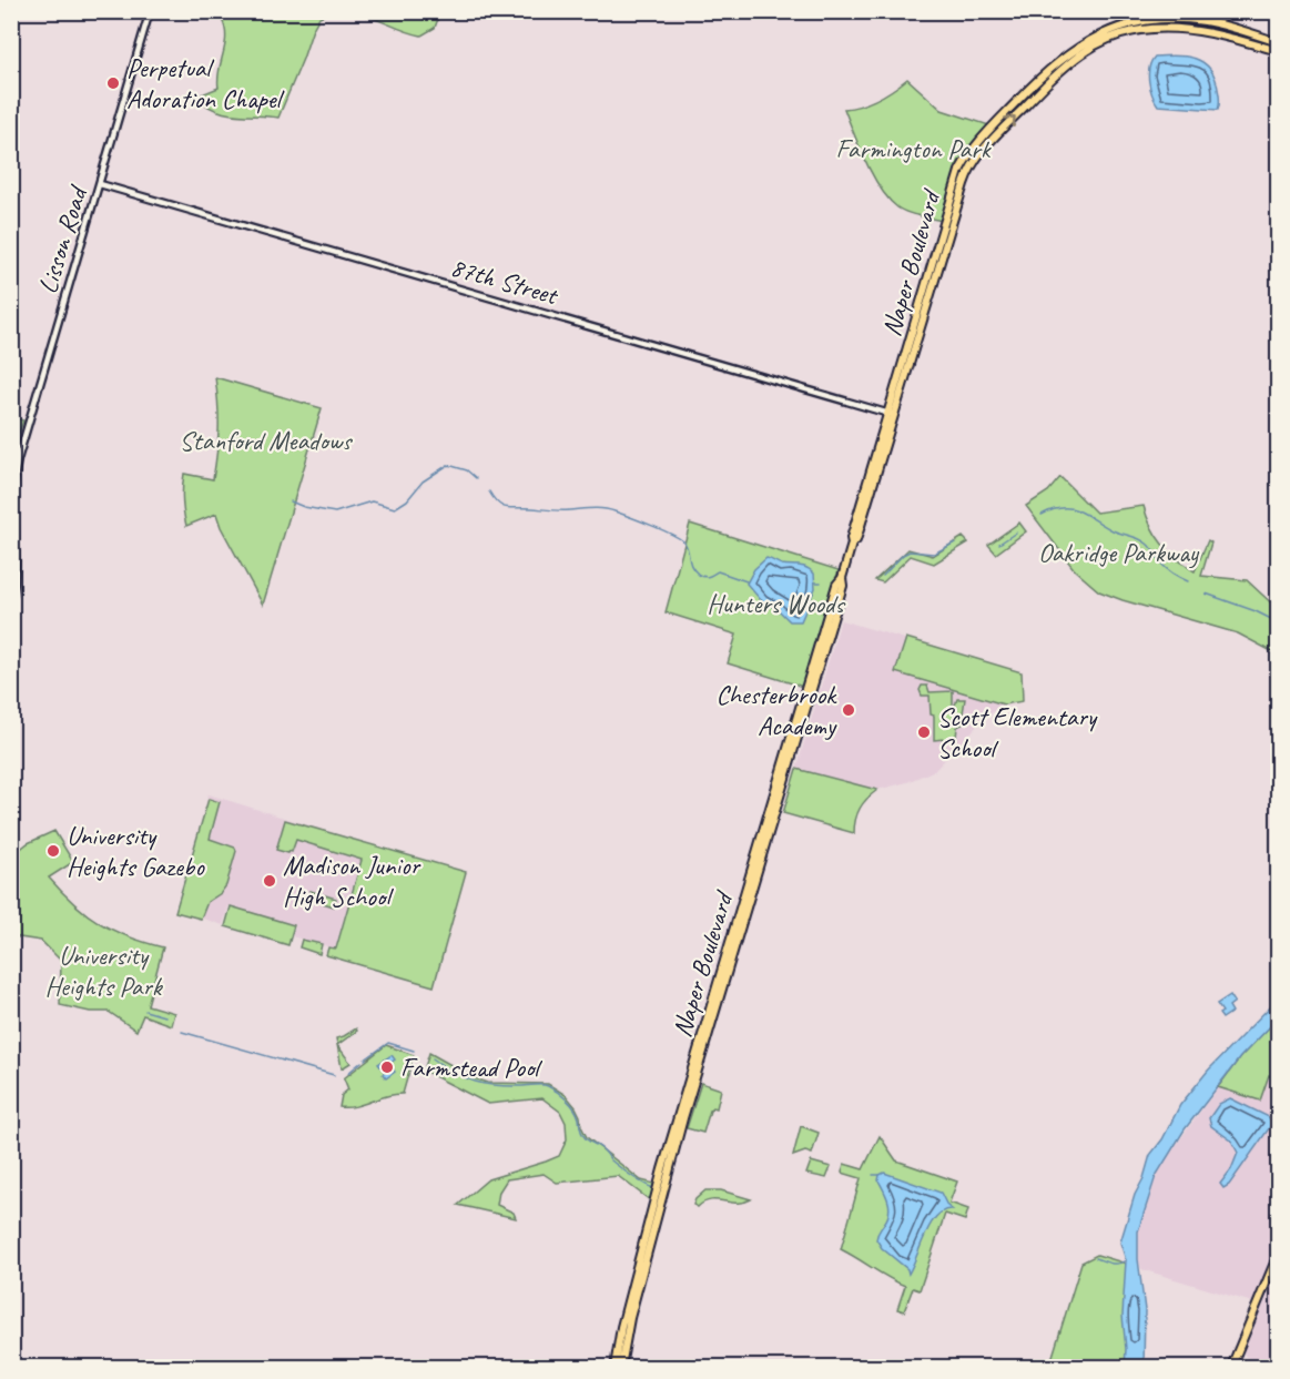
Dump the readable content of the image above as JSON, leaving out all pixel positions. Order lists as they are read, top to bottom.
{
  "streets": {
    "main road": ["Naper Boulevard"],
    "street": ["Lisson Road", "87th Street"]
  },
  "crossings": [
    ["Lisson Road", "87th Street"],
    ["Naper Boulevard", "87th Street"]
  ],
  "parks": [
    "Farmington Park",
    "Stanford Meadows",
    "Oakridge Parkway",
    "Hunters Woods",
    "University Heights Park"
  ],
  "places": [
    "Perpetual Adoration Chapel",
    "Chesterbrook Academy",
    "Scott Elementary School",
    "University Heights Gazebo",
    "Madison Junior High School",
    "Farmstead Pool"
  ]
}
